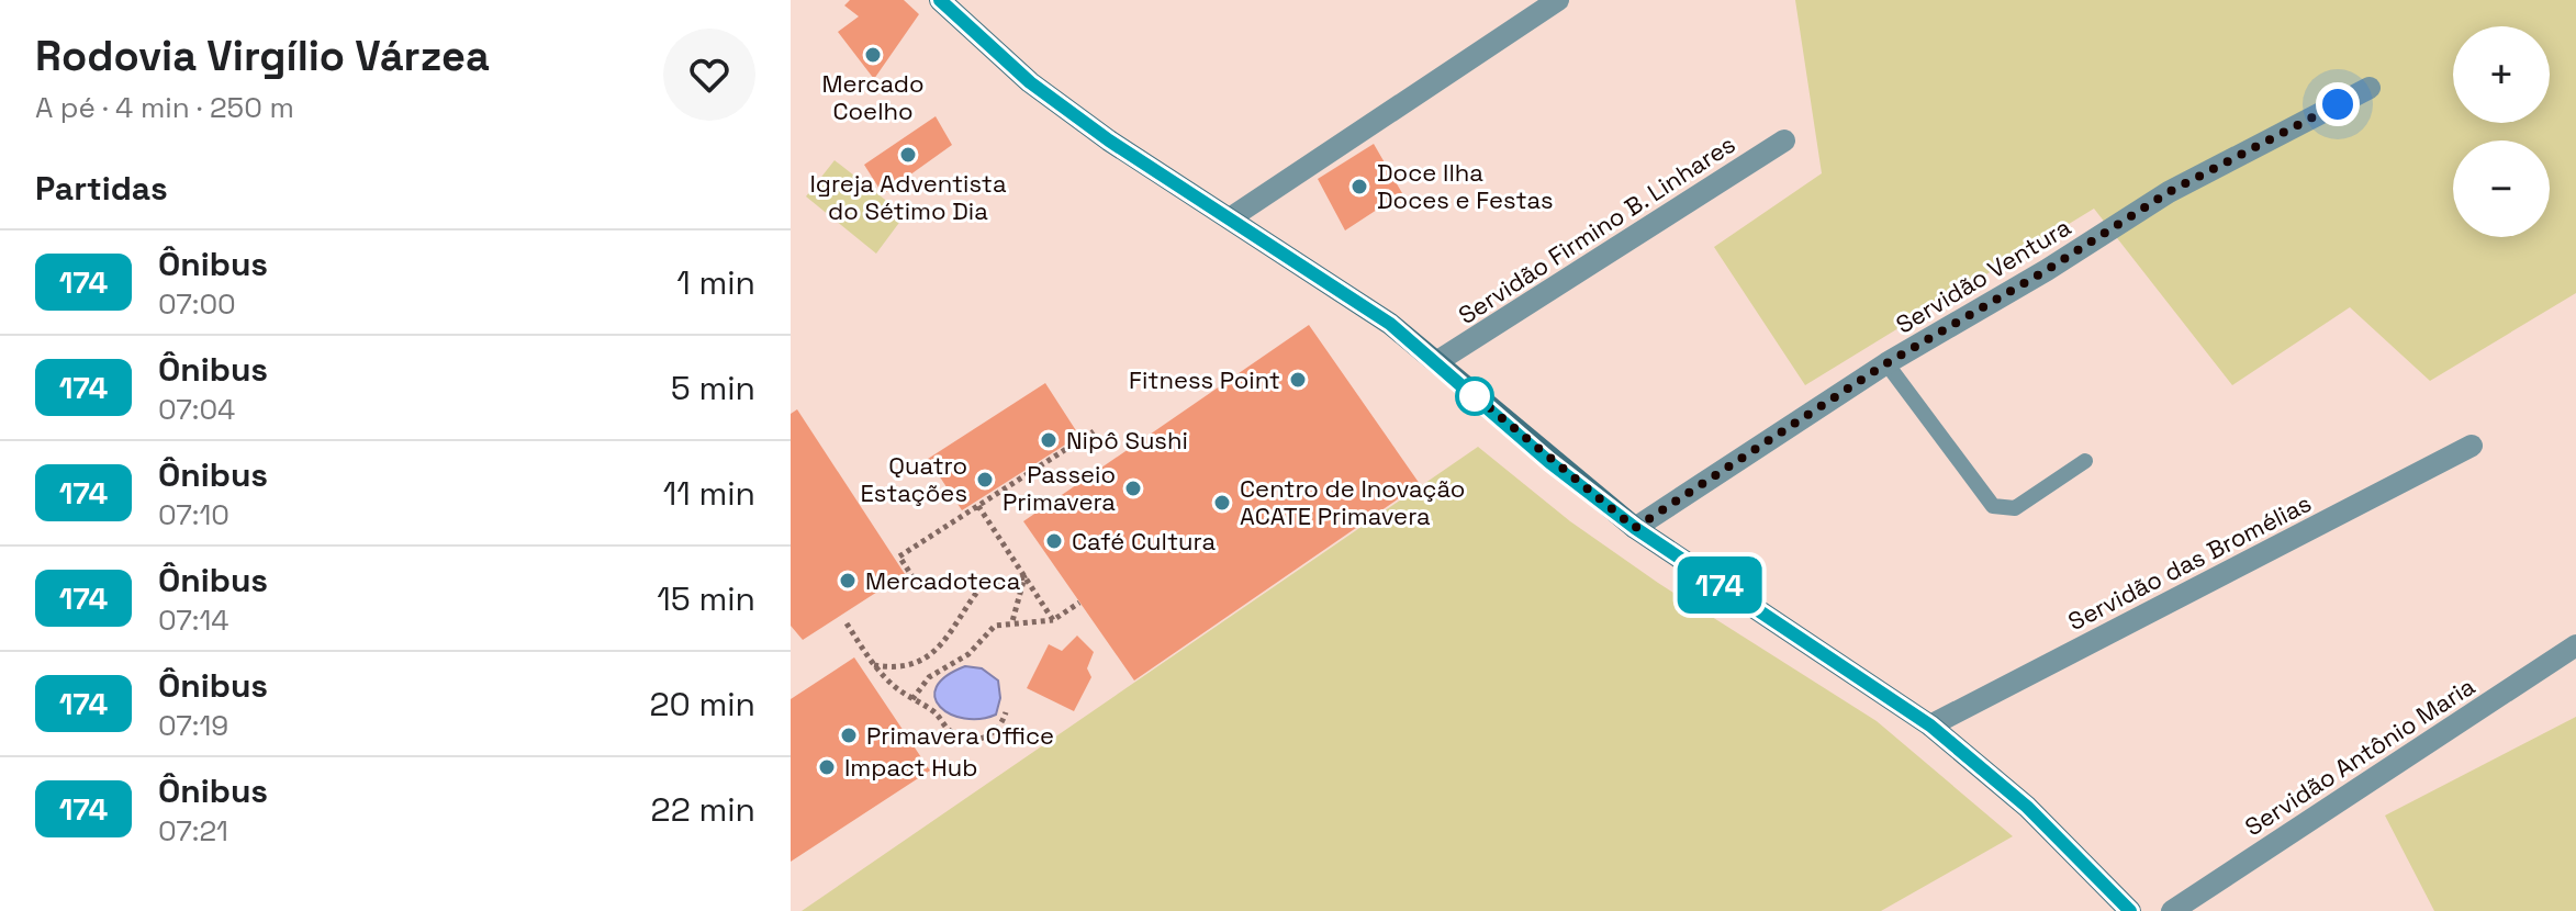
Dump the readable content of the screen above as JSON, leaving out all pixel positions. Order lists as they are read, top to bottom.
{
  "streets": {
    "street": [
      "Servidão Firmino B. Linhares",
      "Servidão Ventura",
      "Servidão das Bromélias",
      "Servidão Antônio Maria"
    ]
  },
  "places": [
    "Mercado Coelho",
    "Igreja Adventista do Sétimo Dia",
    "Doce Ilha Doces e Festas",
    "Fitness Point",
    "Nipô Sushi",
    "Quatro Estações",
    "Passeio Primavera",
    "Centro de Inovação ACATE Primavera",
    "Café Cultura",
    "Mercadoteca",
    "Primavera Office",
    "Impact Hub"
  ],
  "lines": ["bus line 174"],
  "page": {
    "heading": [
      ["Rodovia Virgílio Várzea", "A pé · 4 min · 250 m"],
      "Partidas"
    ],
    "on_map": "174",
    "map_buttons": ["+", "−"],
    "list": [
      {
        "mark": "174",
        "name": "Ônibus",
        "note": "07:00",
        "value": "1 min"
      },
      {
        "mark": "174",
        "name": "Ônibus",
        "note": "07:04",
        "value": "5 min"
      },
      {
        "mark": "174",
        "name": "Ônibus",
        "note": "07:10",
        "value": "11 min"
      },
      {
        "mark": "174",
        "name": "Ônibus",
        "note": "07:14",
        "value": "15 min"
      },
      {
        "mark": "174",
        "name": "Ônibus",
        "note": "07:19",
        "value": "20 min"
      },
      {
        "mark": "174",
        "name": "Ônibus",
        "note": "07:21",
        "value": "22 min"
      }
    ]
  }
}
